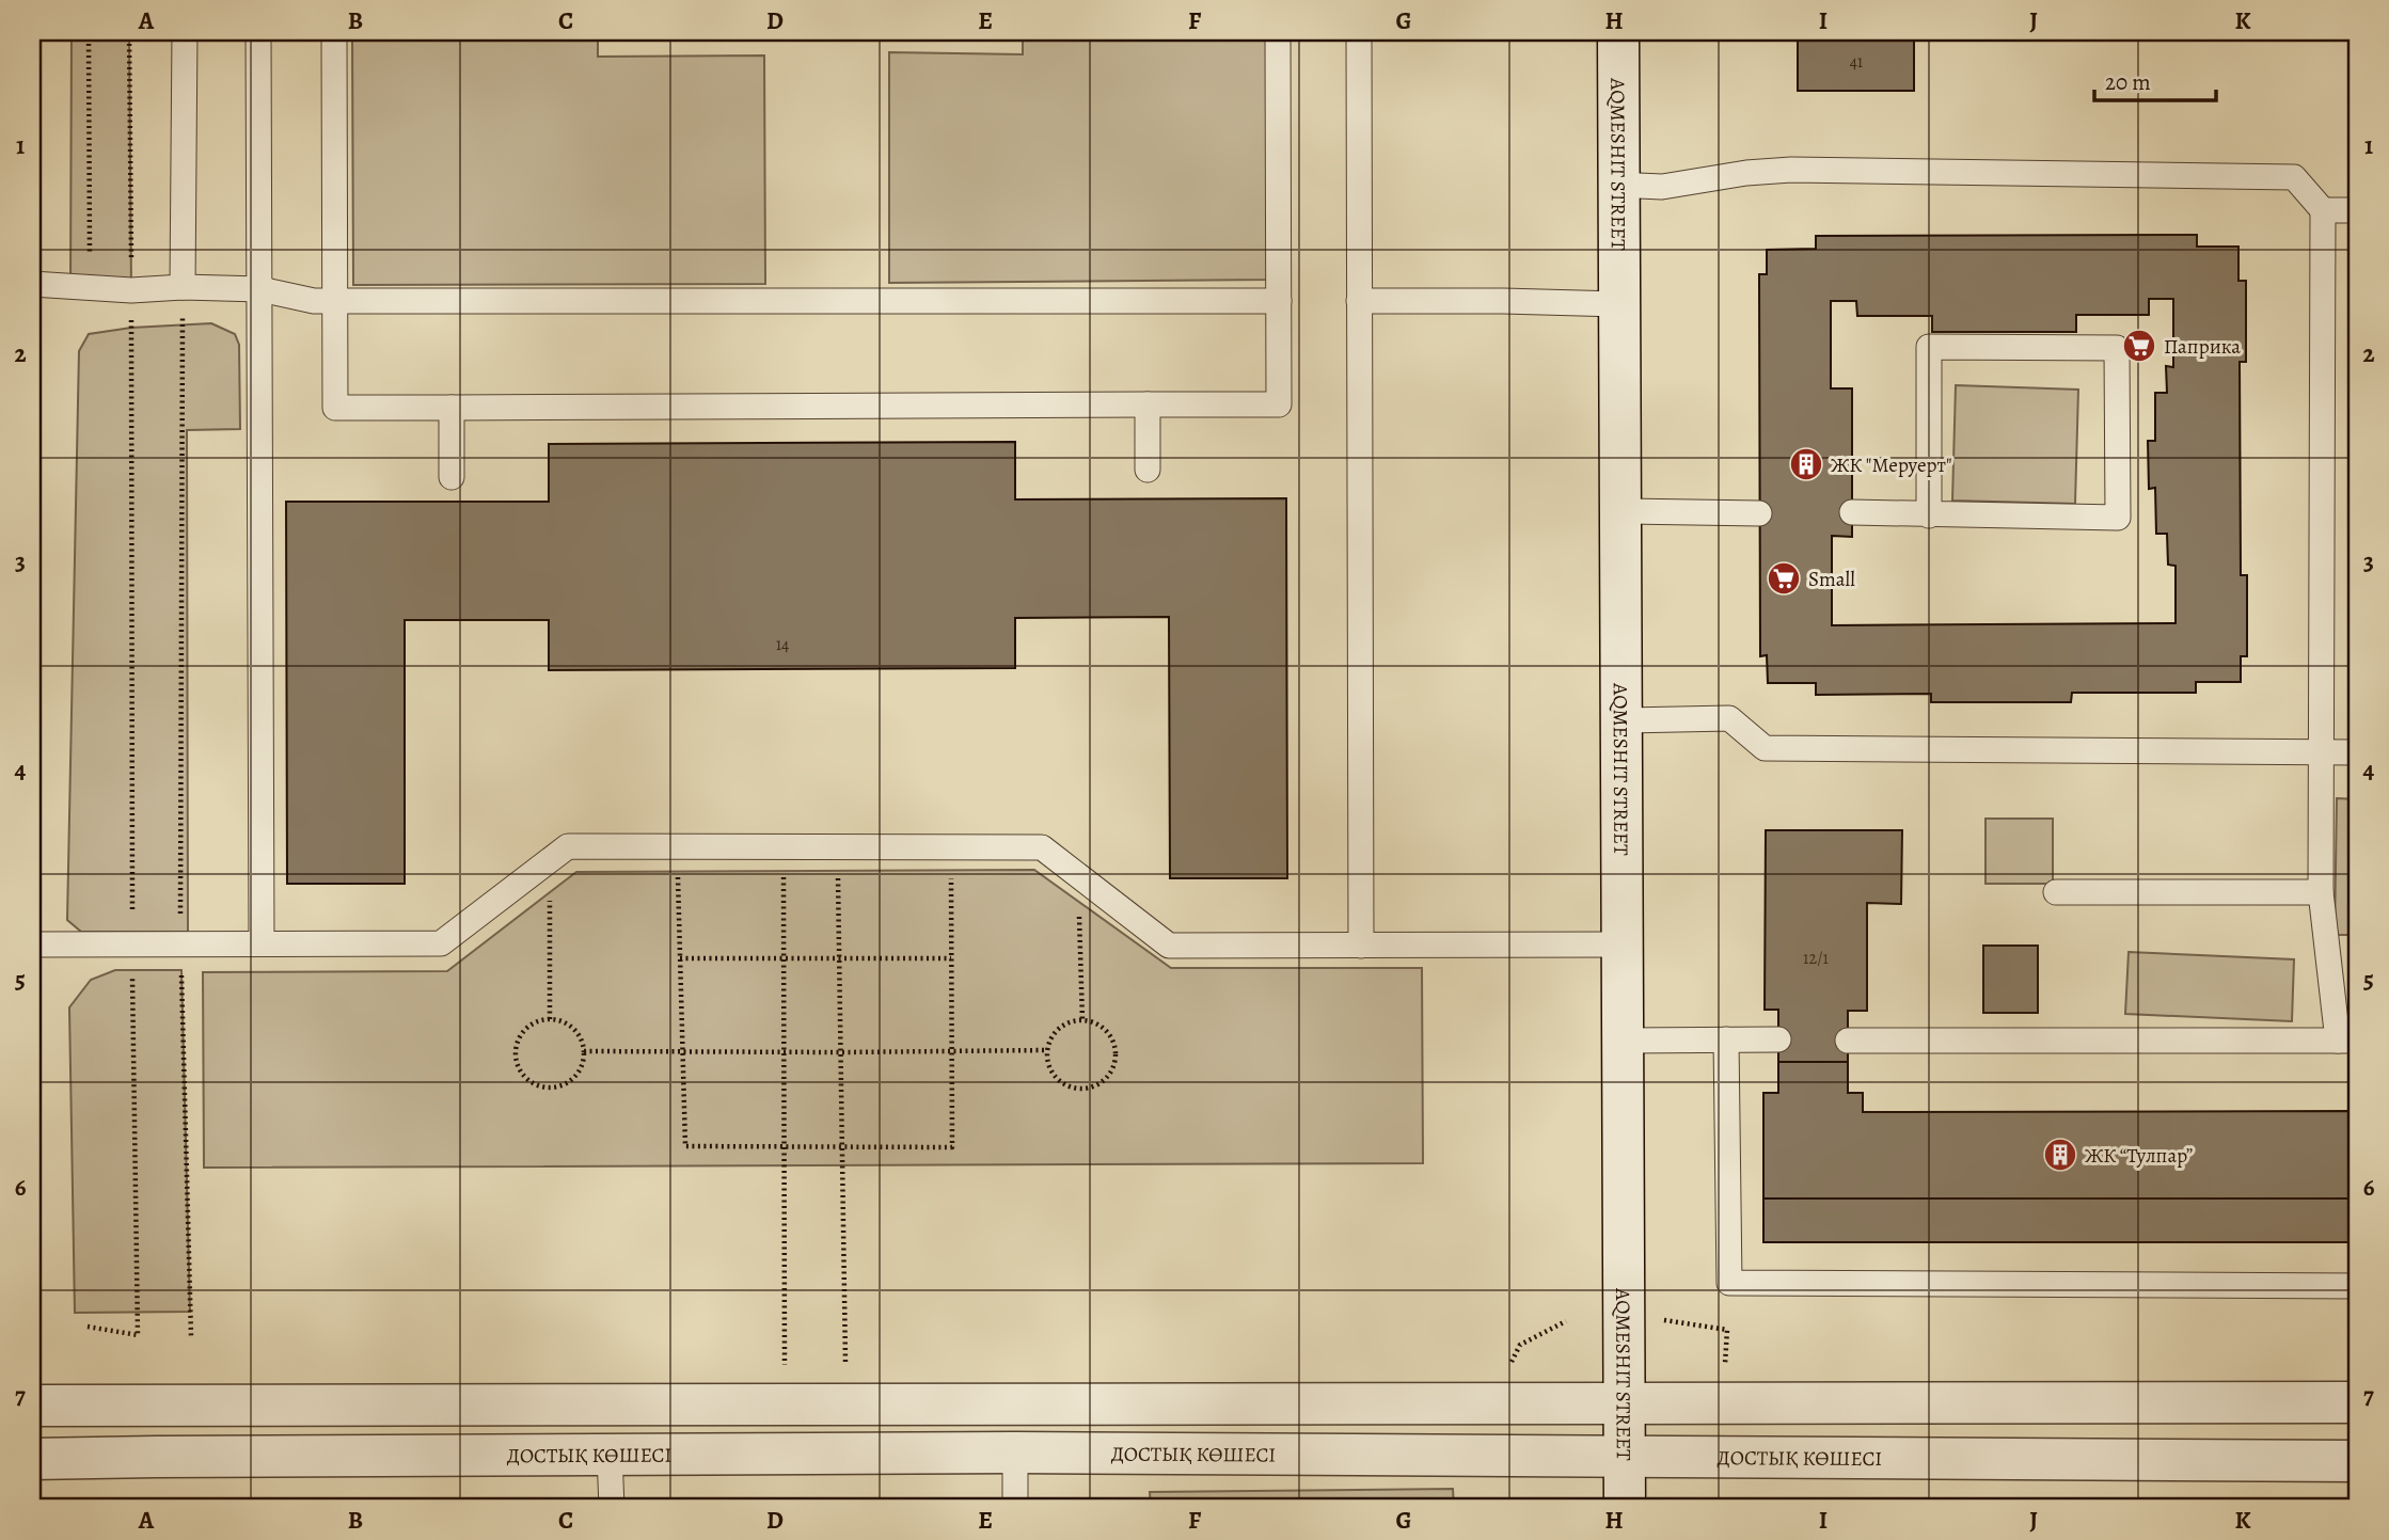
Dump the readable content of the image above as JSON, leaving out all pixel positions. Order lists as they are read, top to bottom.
{
  "streets": {
    "street": ["AQMESHIT STREET", "ДОСТЫҚ КӨШЕСІ"]
  },
  "crossings": [
    ["AQMESHIT STREET", "ДОСТЫҚ КӨШЕСІ"]
  ],
  "places": {
    "supermarket": ["Паприка", "Small"],
    "building": ["ЖК \"Меруерт\"", "ЖК “Тулпар”"]
  },
  "house_numbers": ["41", "14", "12/1"],
  "scale_bar": "20 m",
  "grid": {
    "columns": [
      "A",
      "B",
      "C",
      "D",
      "E",
      "F",
      "G",
      "H",
      "I",
      "J",
      "K"
    ],
    "rows": [
      "1",
      "2",
      "3",
      "4",
      "5",
      "6",
      "7"
    ]
  }
}
